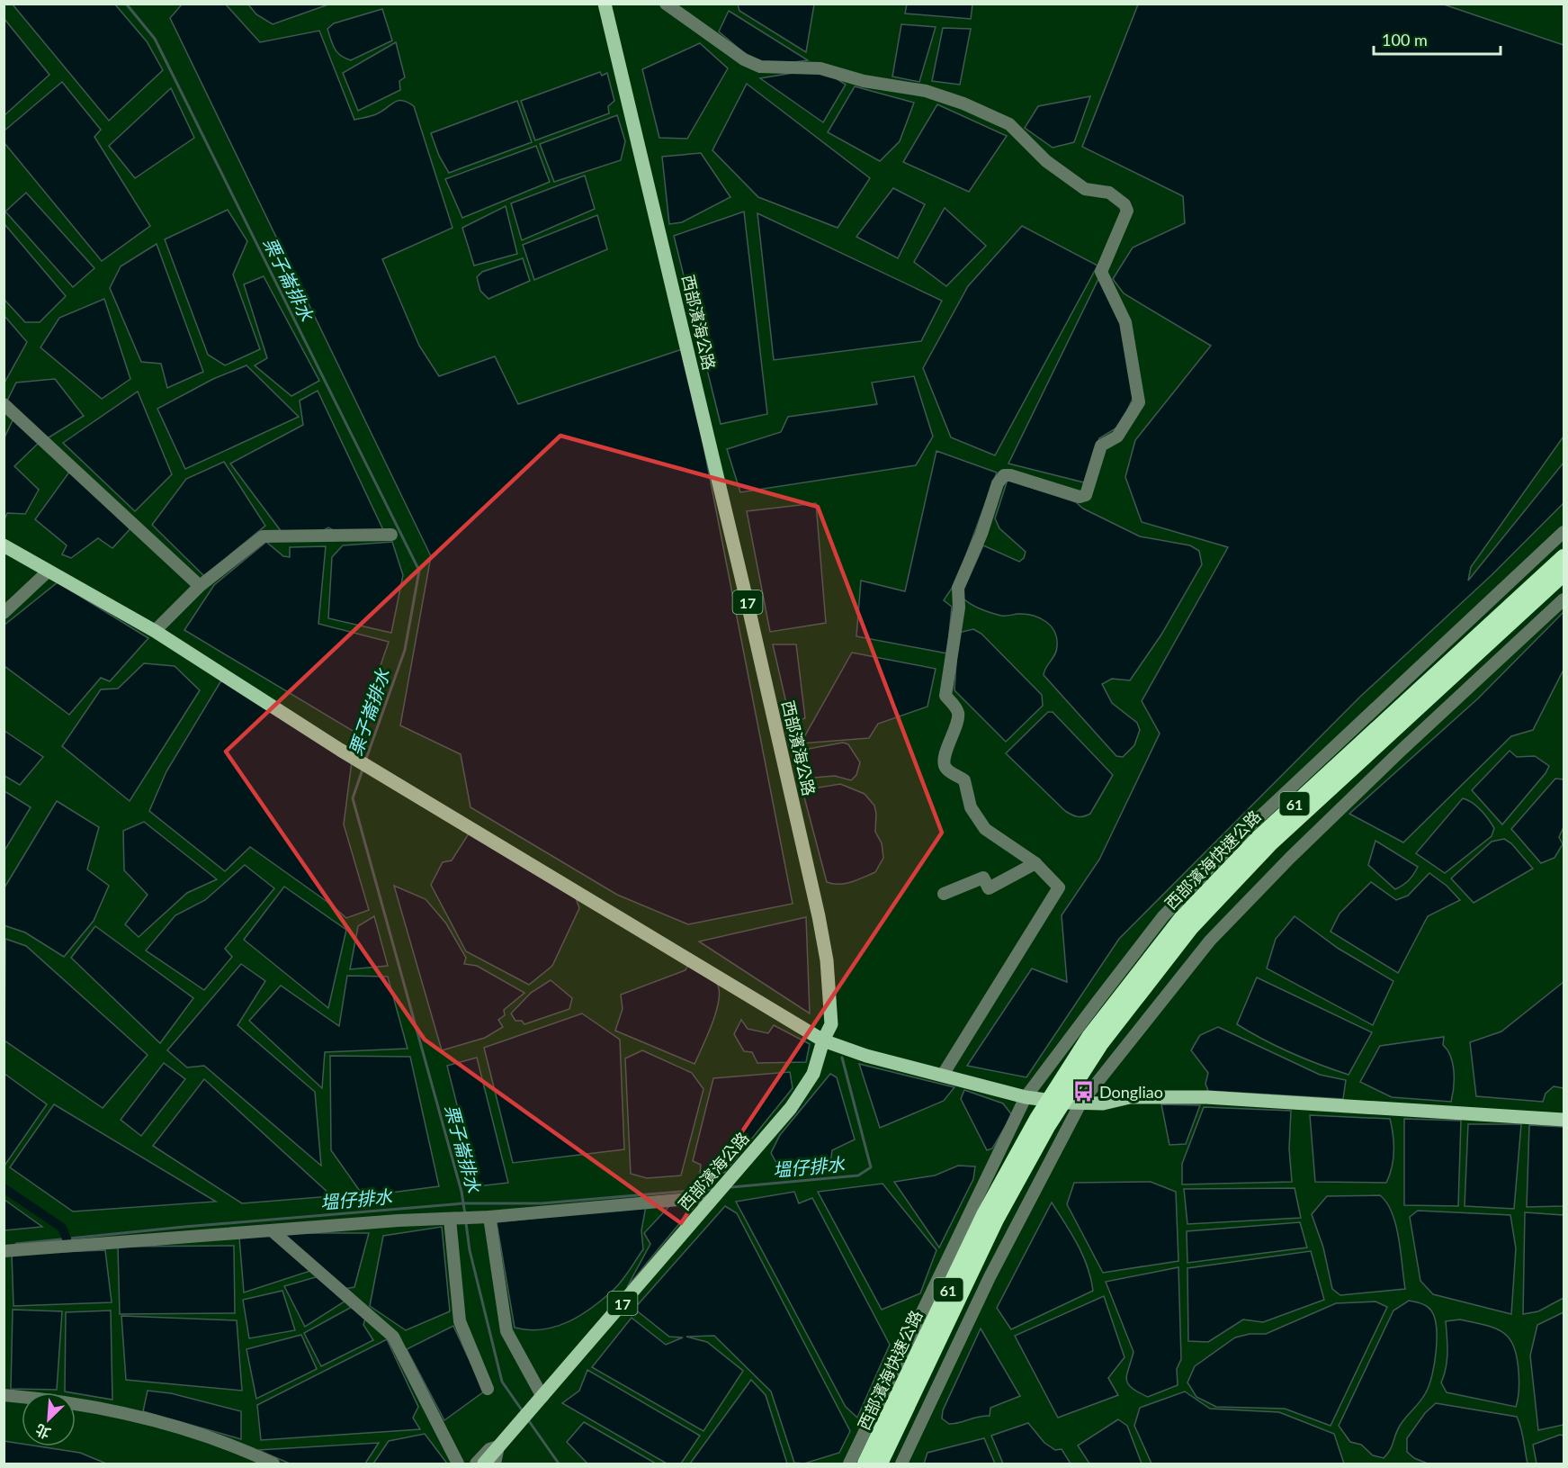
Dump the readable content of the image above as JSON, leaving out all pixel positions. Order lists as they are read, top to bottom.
{
  "streets": {
    "highway": ["61", "西部濱海快速公路"],
    "main road": ["西部濱海公路", "17"]
  },
  "crossings": [
    ["西部濱海公路", "17"],
    ["61", "西部濱海快速公路"]
  ],
  "water": ["栗子崙排水", "塭仔排水"],
  "places": {
    "bus stop": ["Dongliao"]
  },
  "scale_bar": "100 m",
  "north": "bottom left"
}
